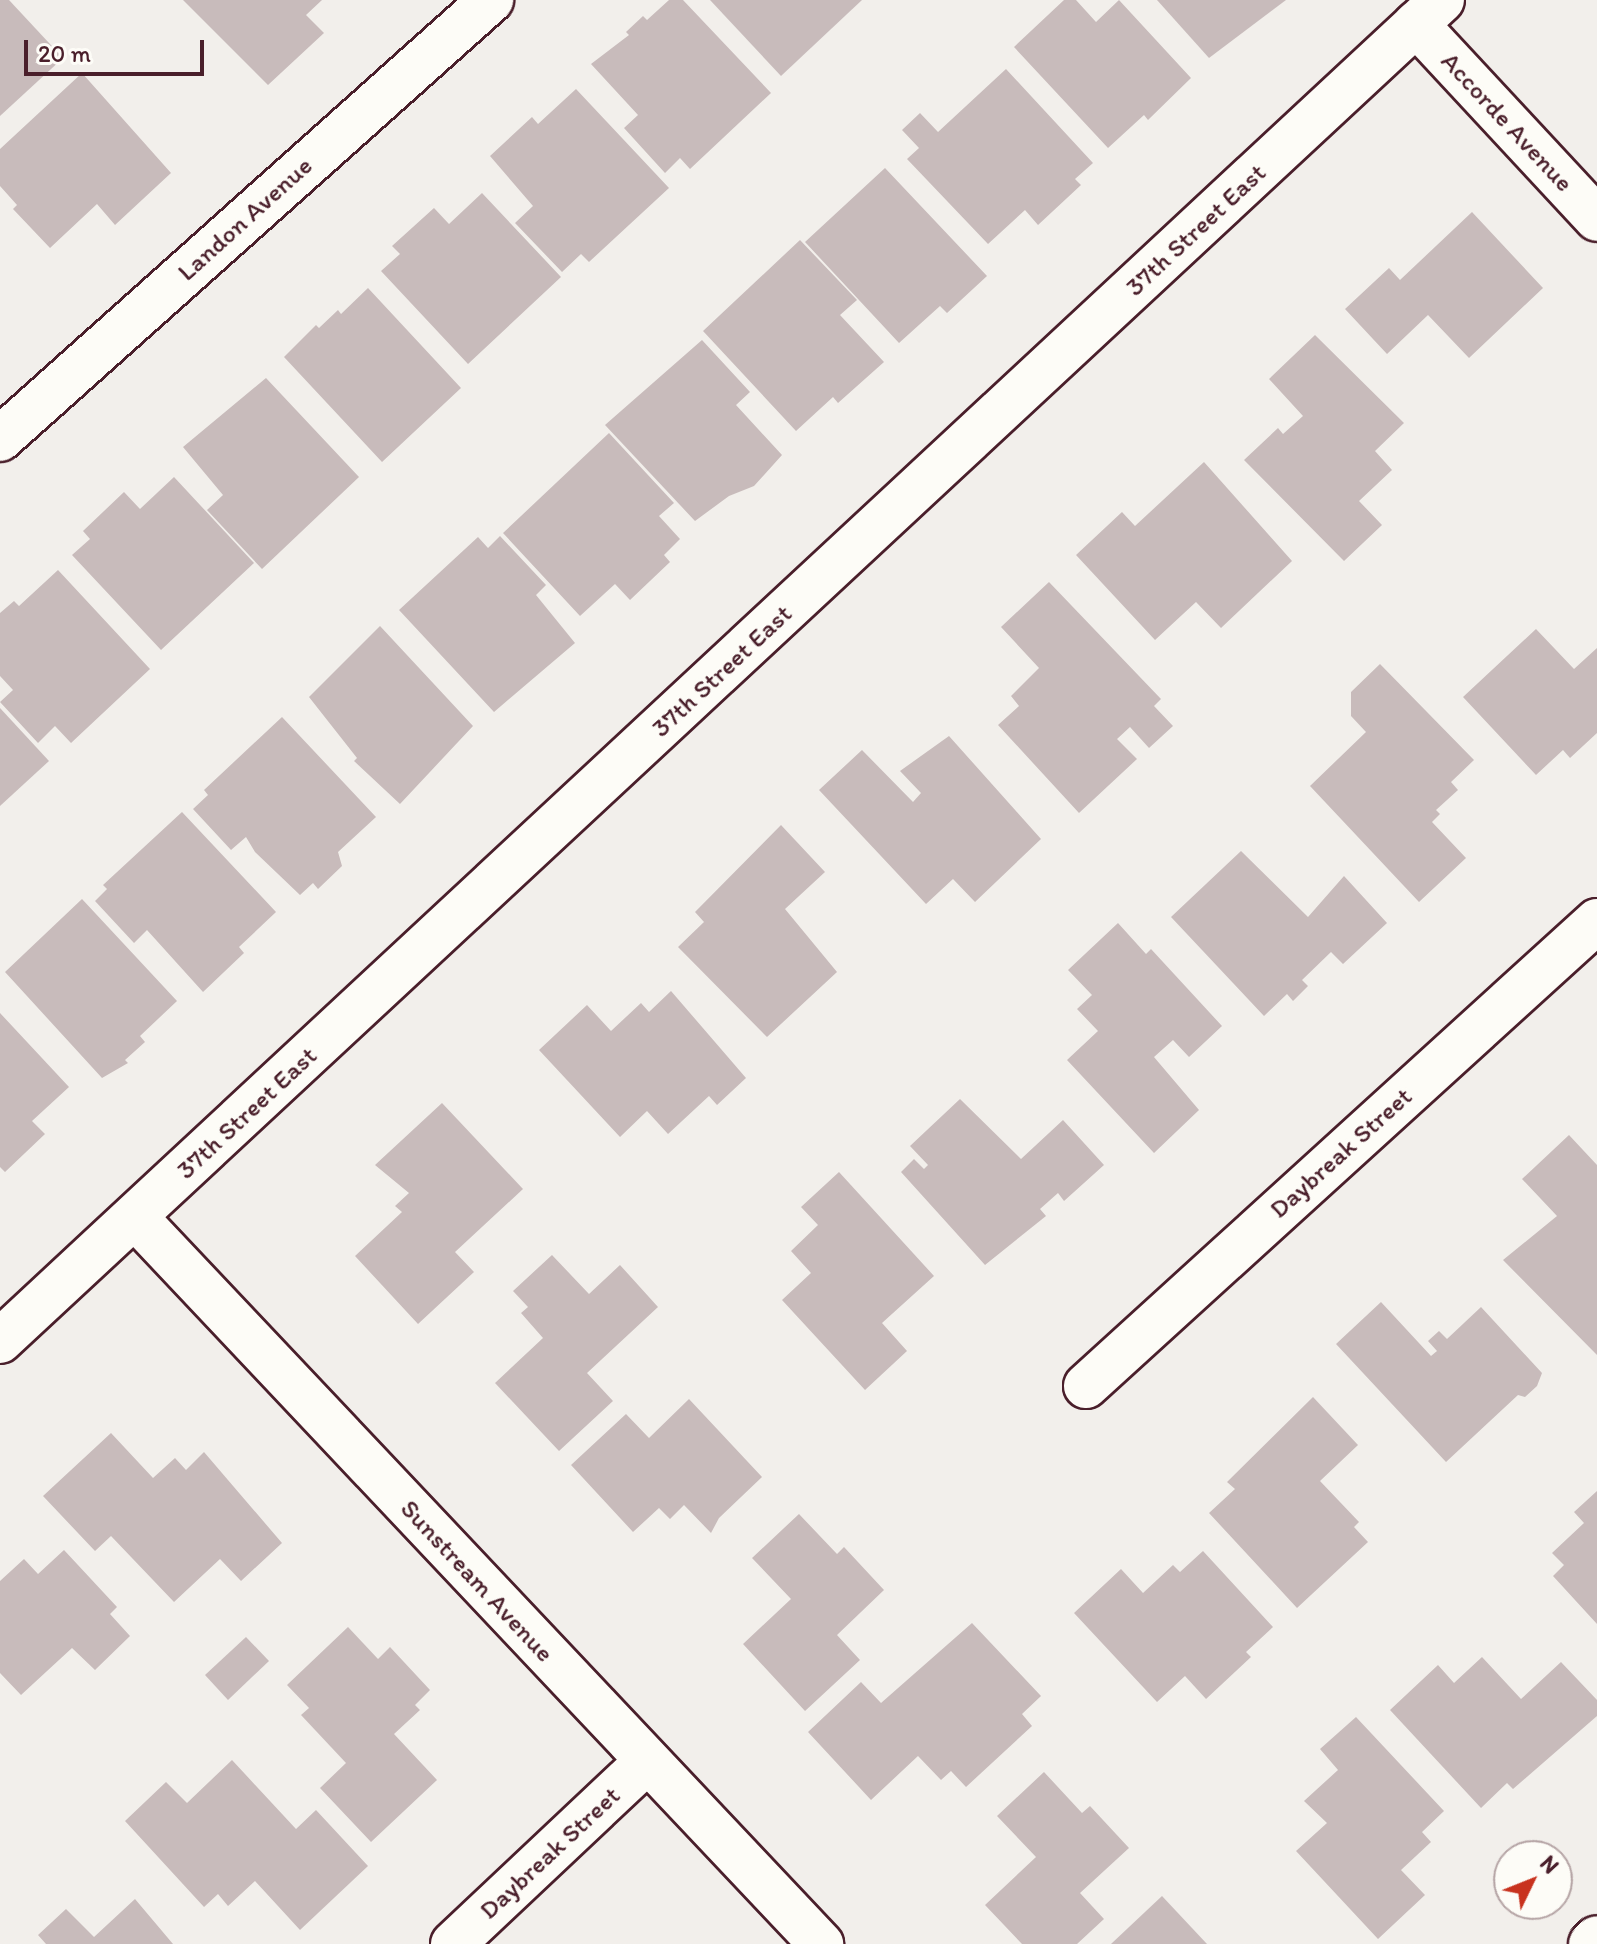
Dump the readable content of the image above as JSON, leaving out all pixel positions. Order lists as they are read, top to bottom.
{
  "streets": {
    "street": [
      "Accorde Avenue",
      "Landon Avenue",
      "37th Street East",
      "Daybreak Street",
      "Sunstream Avenue"
    ]
  },
  "crossings": [
    ["Accorde Avenue", "37th Street East"],
    ["37th Street East", "Sunstream Avenue"],
    ["Daybreak Street", "Sunstream Avenue"]
  ],
  "scale_bar": "20 m",
  "north": "top right"
}
